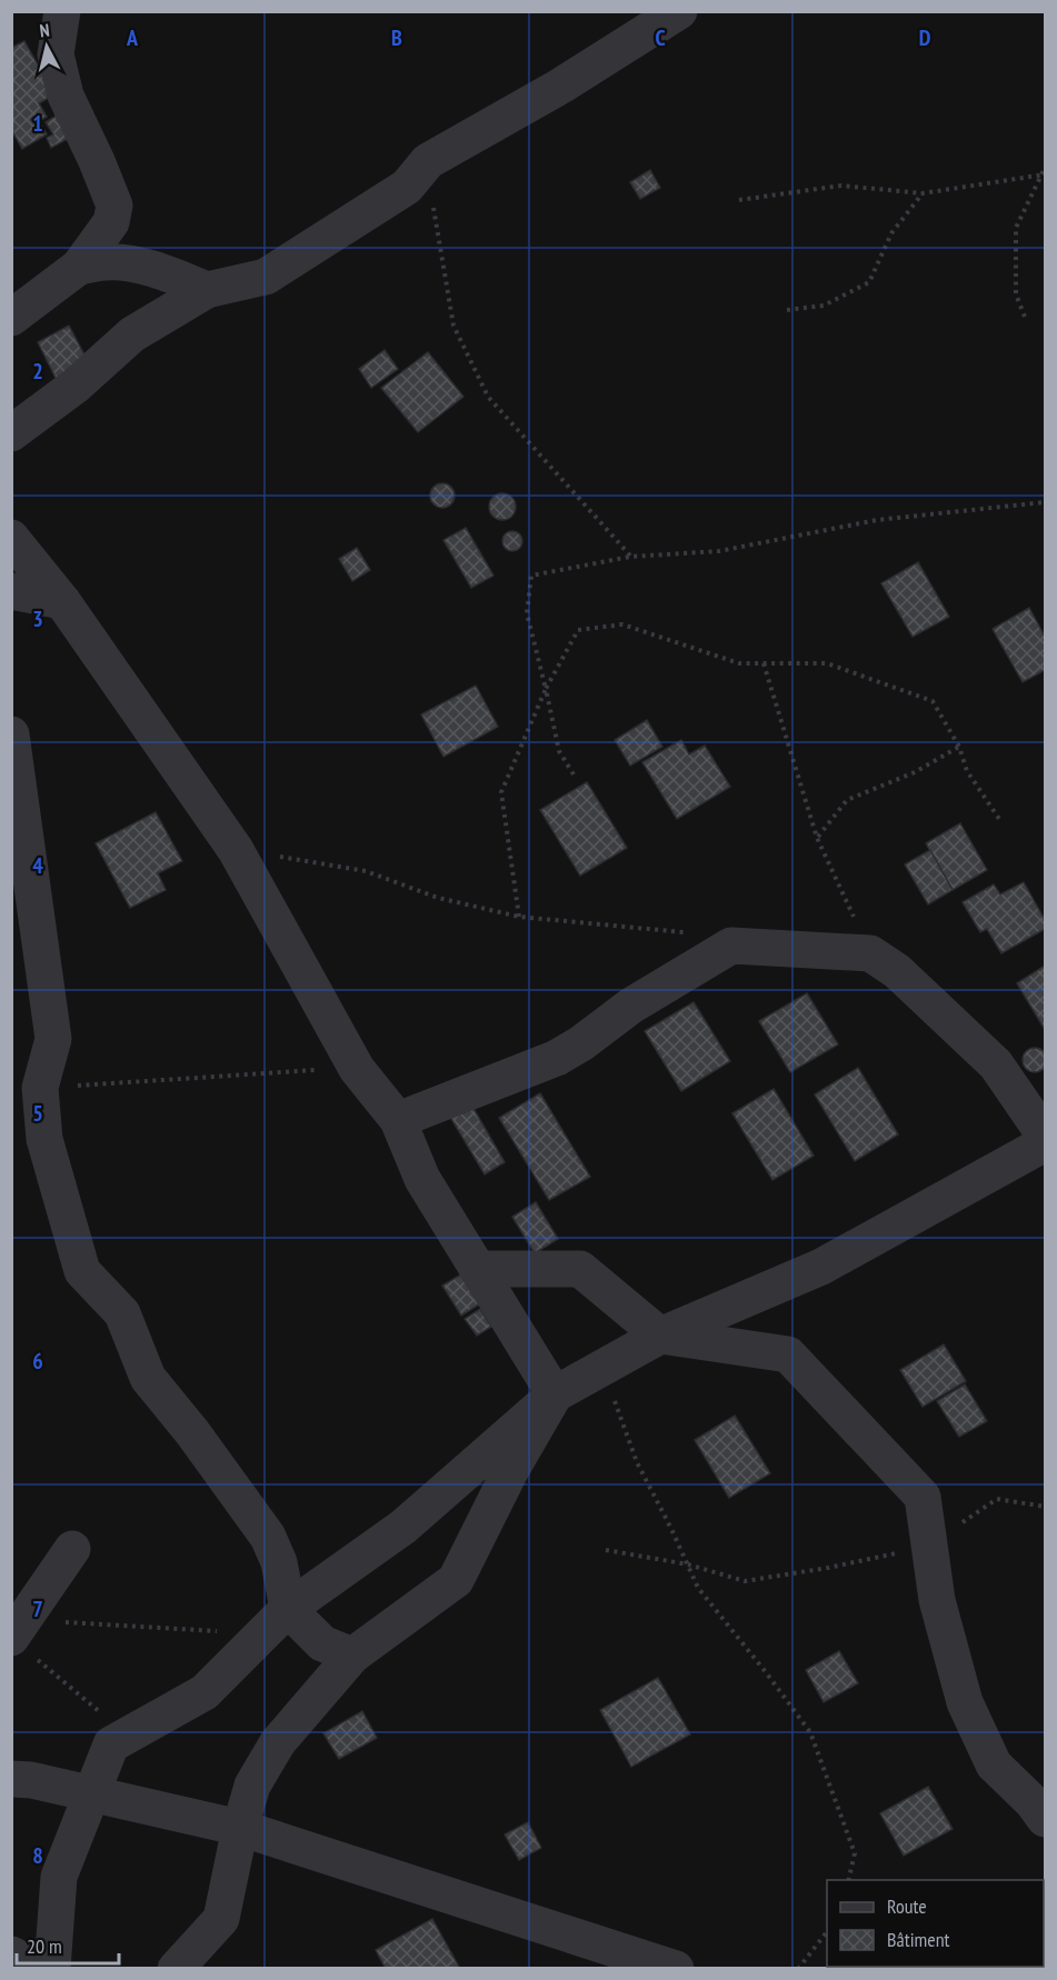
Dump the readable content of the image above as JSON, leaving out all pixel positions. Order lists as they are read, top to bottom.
{
  "legend": ["Route", "Bâtiment"],
  "scale_bar": "20 m",
  "north": "top",
  "grid": {
    "columns": [
      "A",
      "B",
      "C",
      "D"
    ],
    "rows": [
      "1",
      "2",
      "3",
      "4",
      "5",
      "6",
      "7",
      "8"
    ]
  }
}
